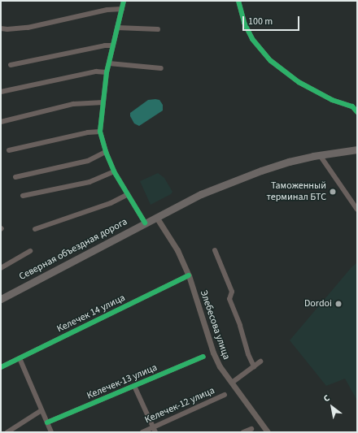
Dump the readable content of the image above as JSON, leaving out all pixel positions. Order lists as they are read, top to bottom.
{
  "streets": {
    "highway": ["Северная объездная дорога"],
    "main road": ["Элебесова улица"],
    "street": ["Келечек 14 улица", "Келечек-13 улица", "Келечек-12 улица"]
  },
  "crossings": [
    ["Северная объездная дорога", "Элебесова улица"],
    ["Келечек 14 улица", "Элебесова улица"]
  ],
  "places": ["Таможенный терминал БТС", "Dordoi"],
  "scale_bar": "100 m",
  "north": "top left"
}
